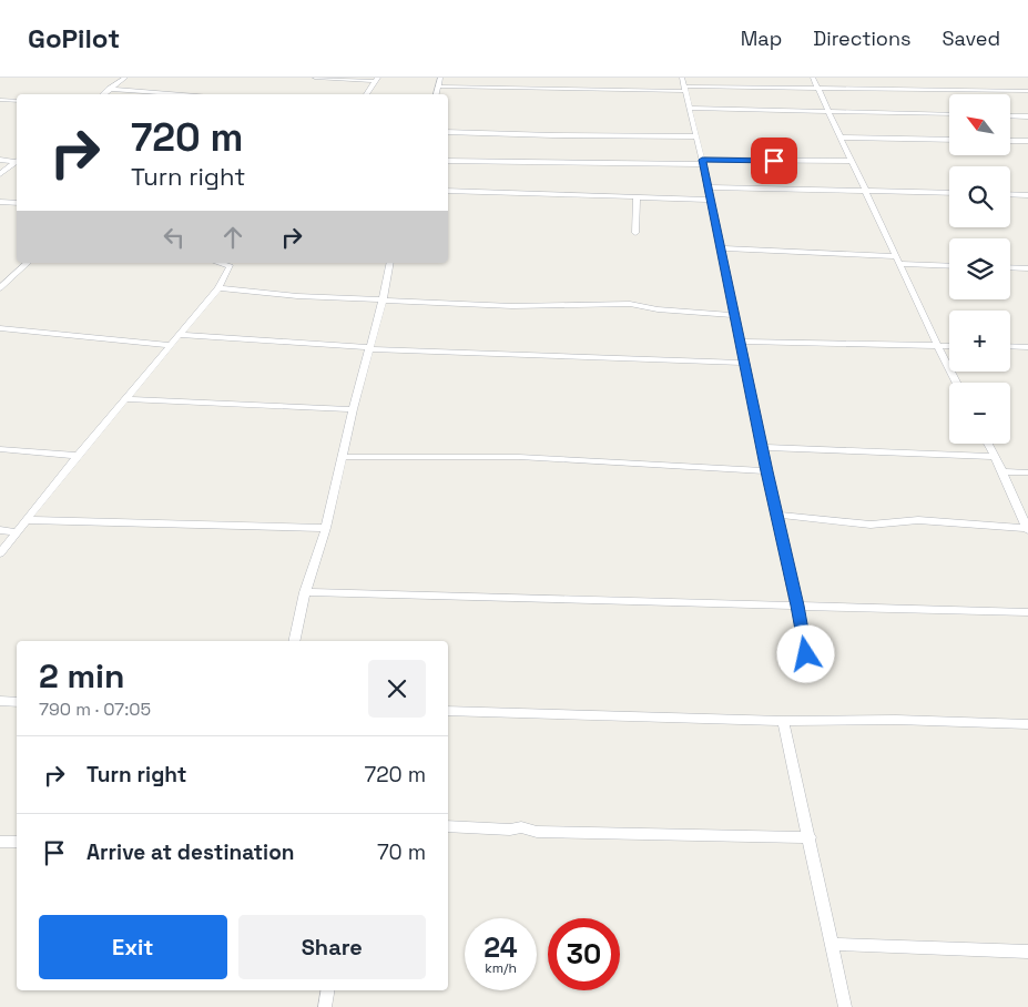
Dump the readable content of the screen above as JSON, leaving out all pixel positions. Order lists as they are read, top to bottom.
{
  "north": "top left",
  "page": {
    "header": "GoPilot",
    "nav": ["Map", "Directions", "Saved"],
    "map_buttons": ["+", "−"],
    "turn": ["720 m", "Turn right"],
    "heading": ["2 min", "790 m · 07:05"],
    "list": [
      {
        "name": "Turn right",
        "value": "720 m"
      },
      {
        "name": "Arrive at destination",
        "value": "70 m"
      }
    ],
    "buttons": ["Exit", "Share"],
    "speed": "24 km/h",
    "limit": "30"
  }
}
